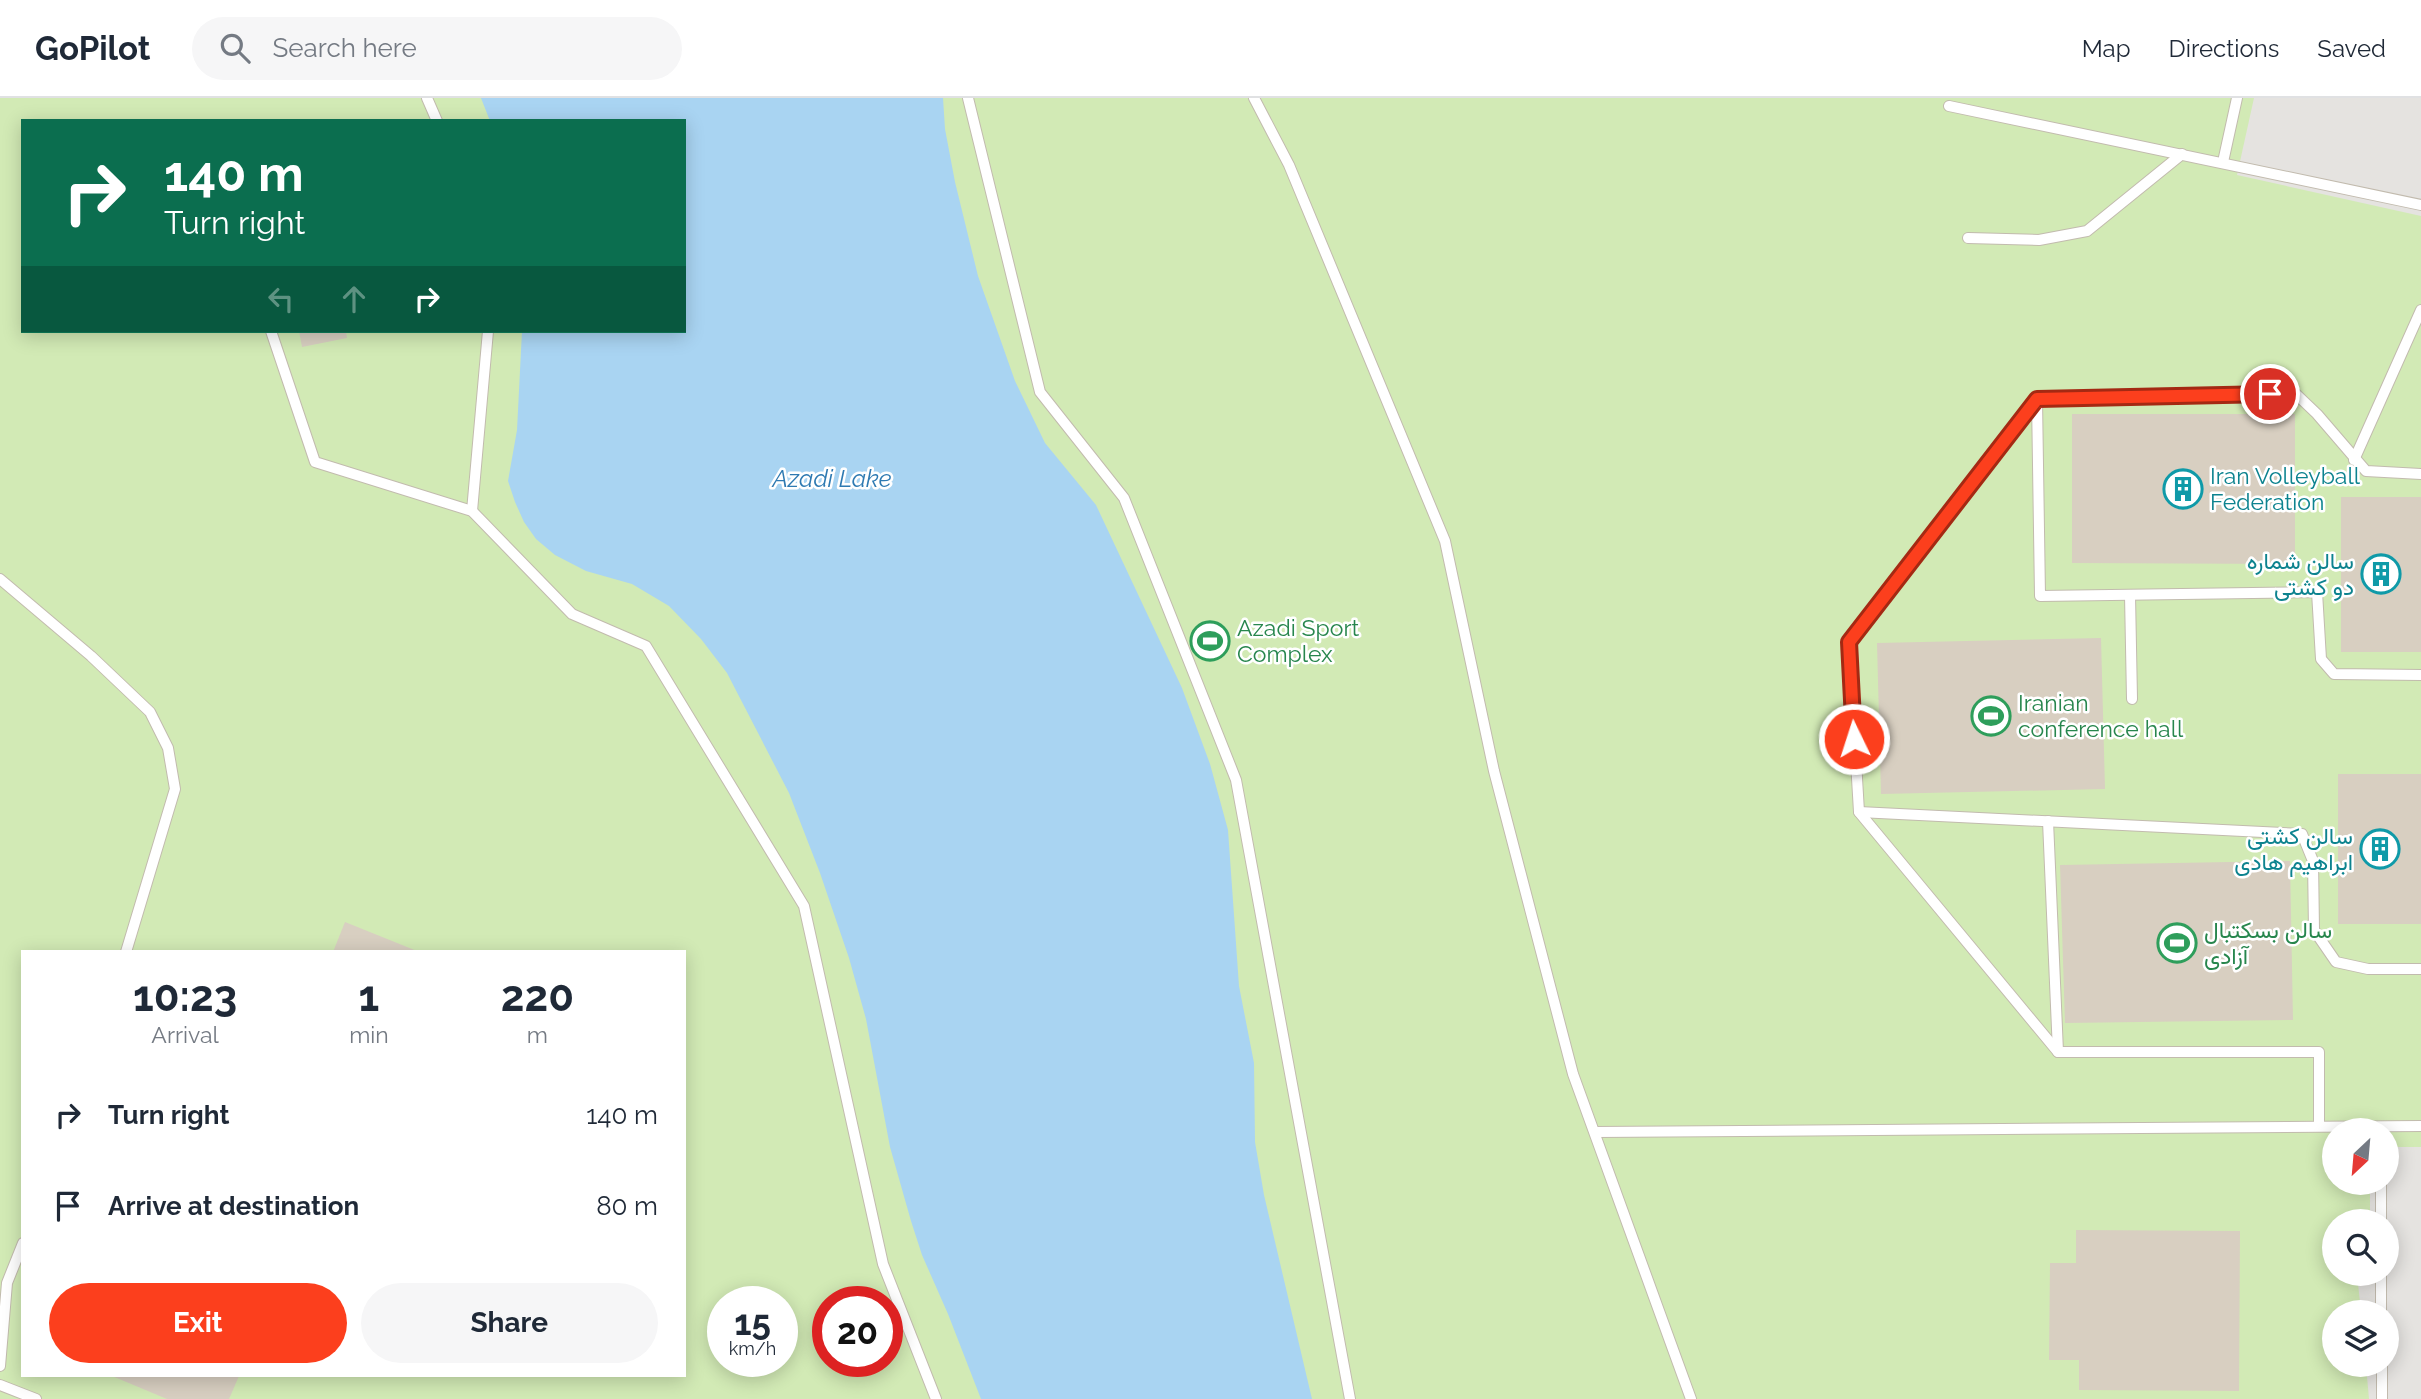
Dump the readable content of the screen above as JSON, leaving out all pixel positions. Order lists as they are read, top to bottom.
{
  "water": ["Azadi Lake"],
  "places": {
    "building": ["Iran Volleyball Federation", "سالن شماره دو کشتی", "سالن کشتی ابراهیم هادی"],
    "sports": ["Azadi Sport Complex", "Iranian conference hall", "سالن بسکتبال آزادی"]
  },
  "north": "bottom left",
  "page": {
    "header": "GoPilot",
    "search": "Search here",
    "nav": ["Map", "Directions", "Saved"],
    "turn": ["140 m", "Turn right"],
    "eta": [
      "10:23",
      "Arrival",
      "1",
      "min",
      "220",
      "m"
    ],
    "list": [
      {
        "name": "Turn right",
        "value": "140 m"
      },
      {
        "name": "Arrive at destination",
        "value": "80 m"
      }
    ],
    "buttons": ["Exit", "Share"],
    "speed": "15 km/h",
    "limit": "20"
  }
}
